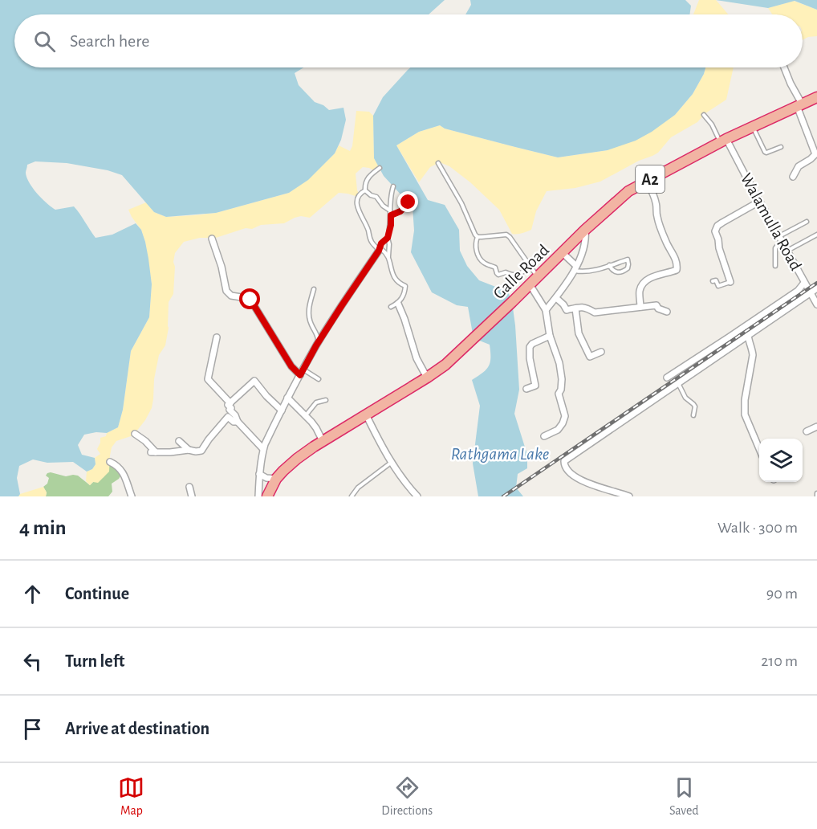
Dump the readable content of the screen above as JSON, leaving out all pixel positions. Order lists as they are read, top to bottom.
{
  "streets": {
    "highway": ["A2", "Galle Road"],
    "street": ["Walamulla Road"]
  },
  "crossings": [
    ["Walamulla Road", "Galle Road"]
  ],
  "water": ["Rathgama Lake"],
  "page": {
    "search": "Search here",
    "heading": ["4 min", "Walk · 300 m"],
    "list": [
      ["Continue", "90 m"],
      ["Turn left", "210 m"],
      "Arrive at destination"
    ],
    "nav": ["Map", "Directions", "Saved"]
  }
}
